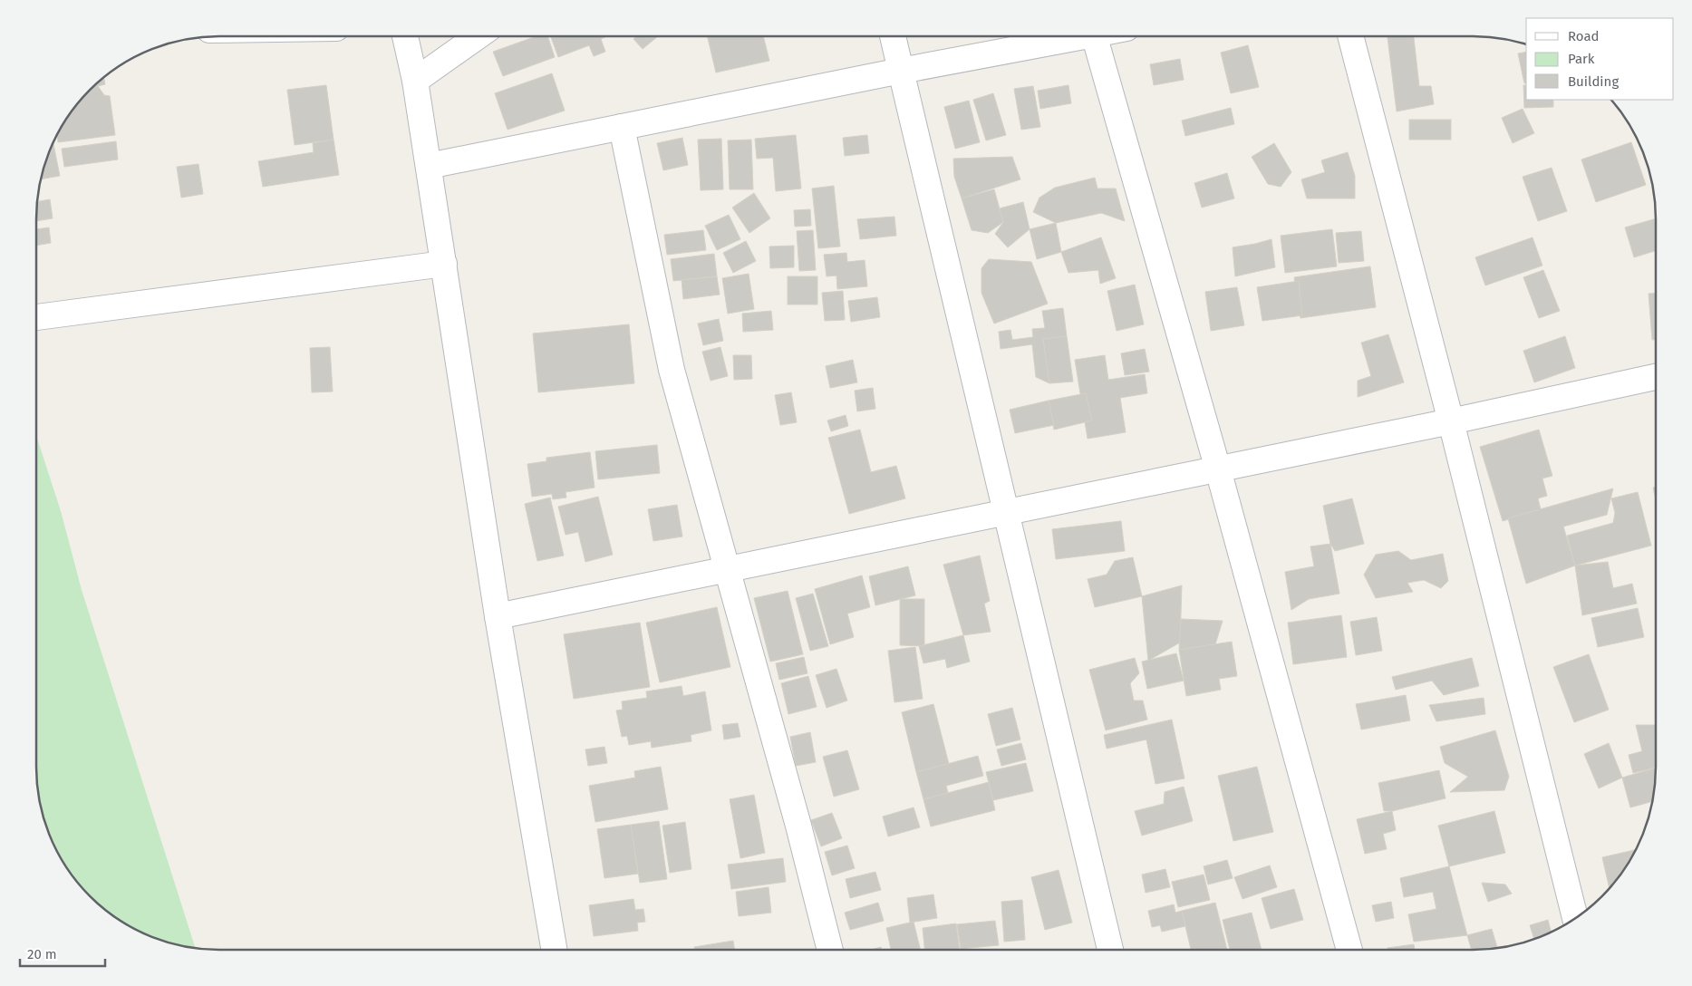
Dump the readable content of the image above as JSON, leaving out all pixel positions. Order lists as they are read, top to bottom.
{
  "legend": ["Road", "Park", "Building"],
  "scale_bar": "20 m"
}
